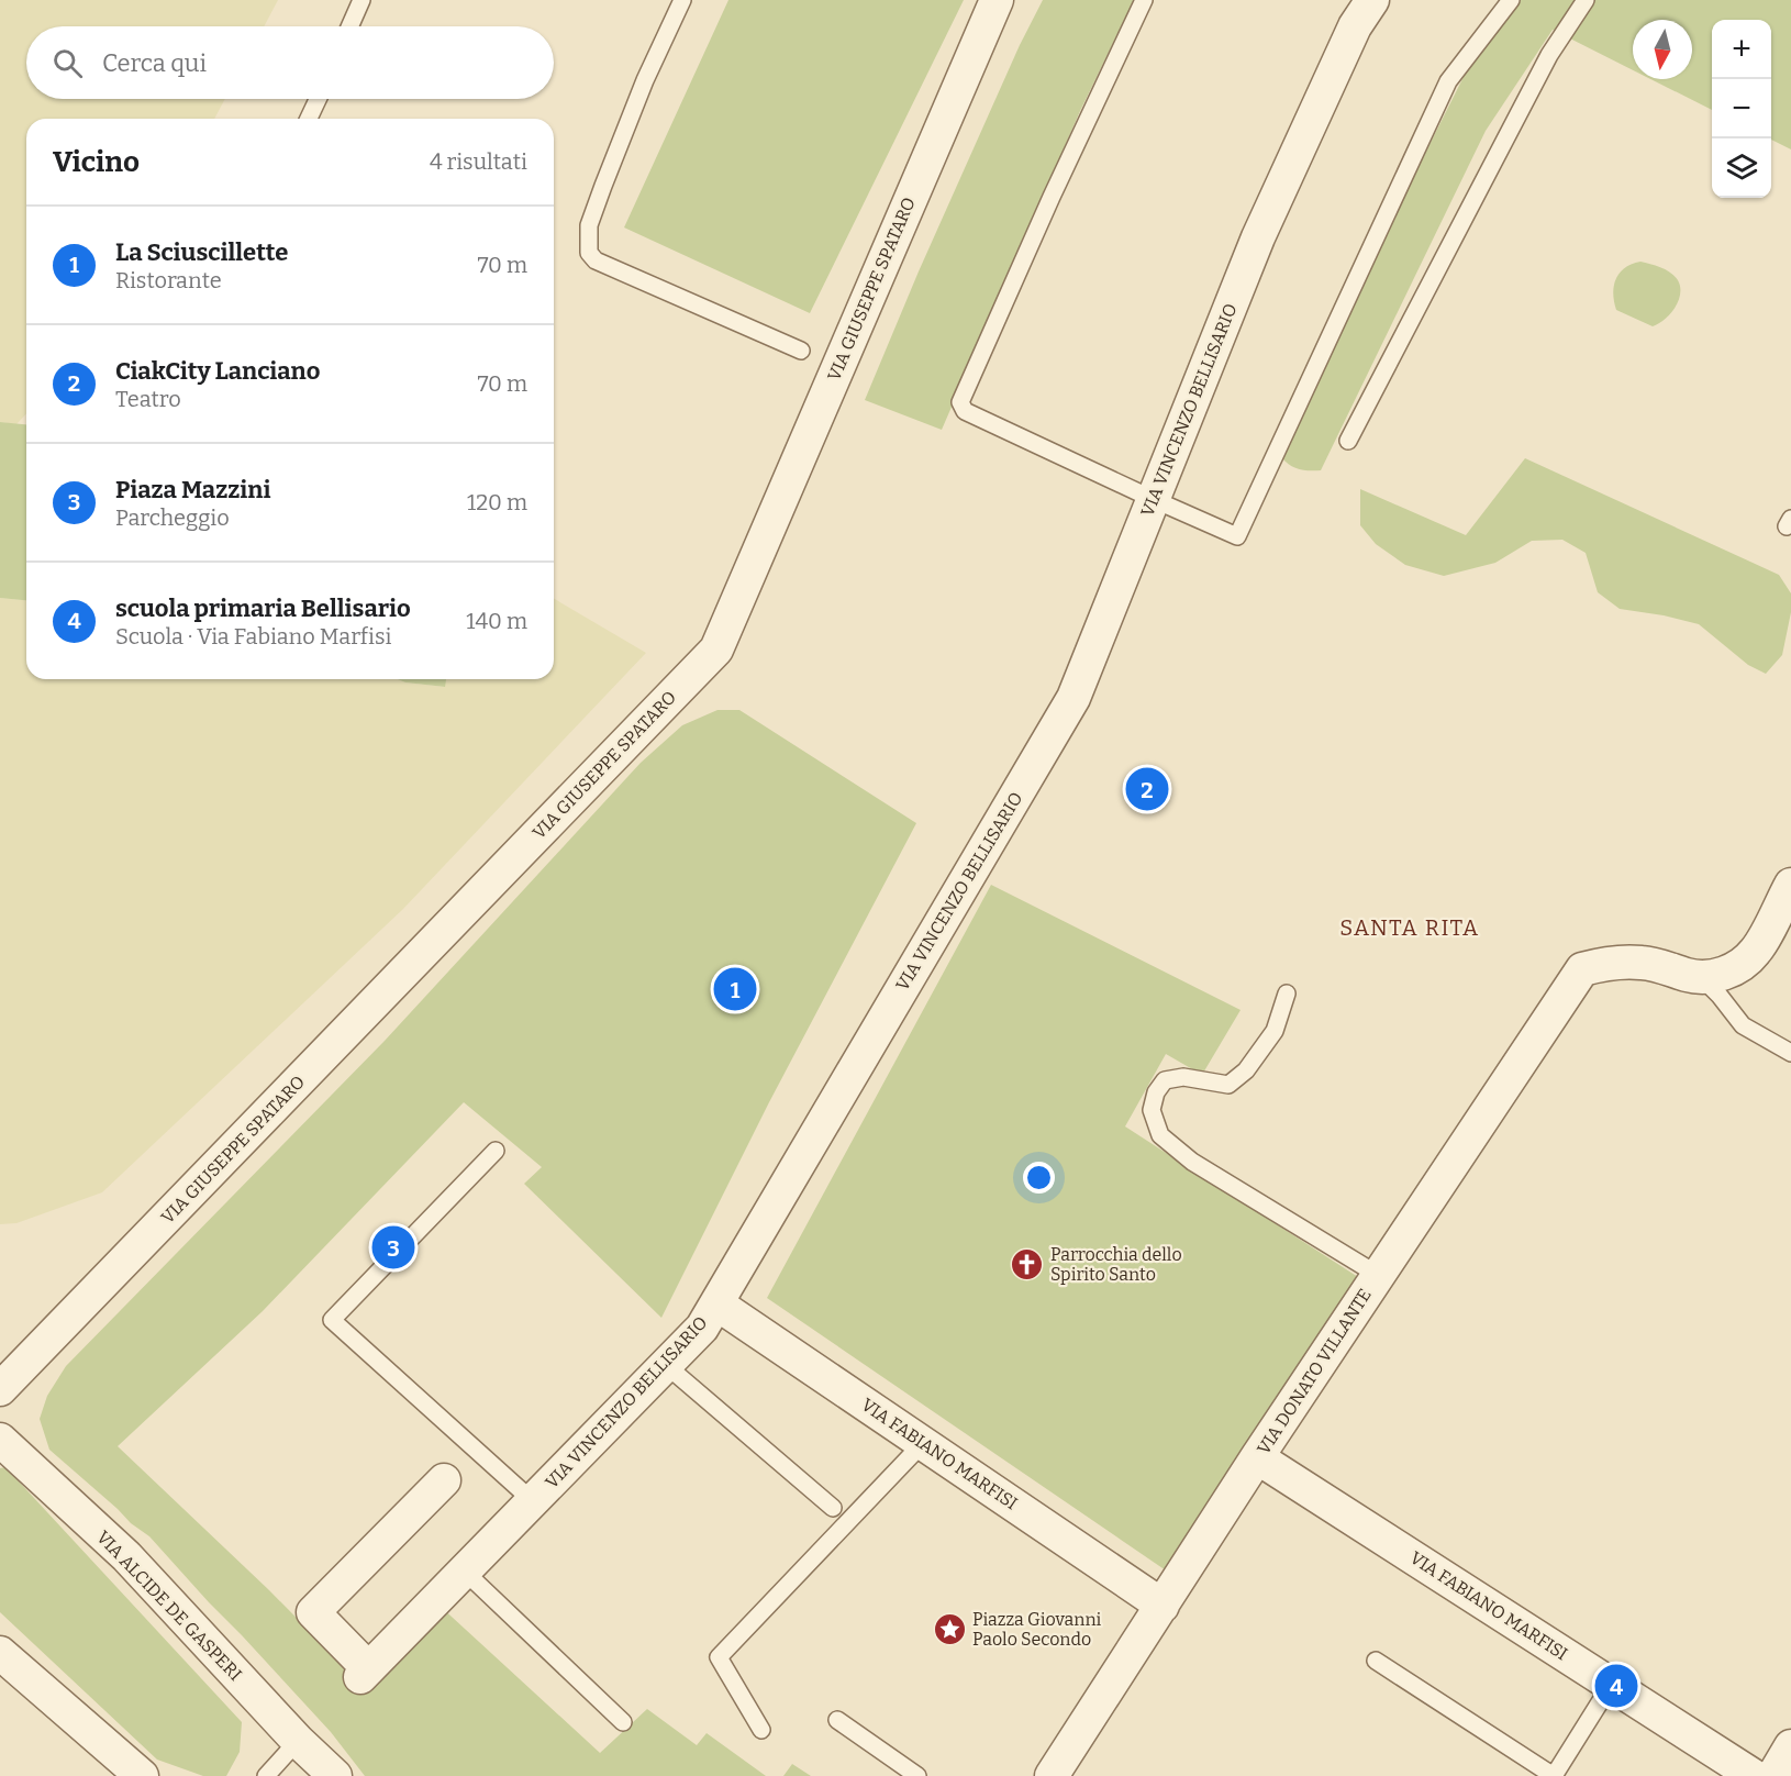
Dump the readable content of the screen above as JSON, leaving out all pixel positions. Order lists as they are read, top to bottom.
{
  "streets": {
    "street": [
      "VIA GIUSEPPE SPATARO",
      "VIA VINCENZO BELLISARIO",
      "VIA DONATO VILLANTE",
      "VIA FABIANO MARFISI",
      "VIA ALCIDE DE GASPERI"
    ]
  },
  "crossings": [
    ["VIA VINCENZO BELLISARIO", "VIA FABIANO MARFISI"],
    ["VIA DONATO VILLANTE", "VIA FABIANO MARFISI"]
  ],
  "districts": ["SANTA RITA"],
  "places": {
    "church": ["Parrocchia dello Spirito Santo"],
    "place": ["Piazza Giovanni Paolo Secondo"]
  },
  "north": "bottom",
  "page": {
    "map_buttons": ["+", "−"],
    "search": "Cerca qui",
    "heading": ["Vicino", "4 risultati"],
    "list": [
      {
        "mark": "1",
        "name": "La Sciuscillette",
        "note": "Ristorante",
        "value": "70 m"
      },
      {
        "mark": "2",
        "name": "CiakCity Lanciano",
        "note": "Teatro",
        "value": "70 m"
      },
      {
        "mark": "3",
        "name": "Piaza Mazzini",
        "note": "Parcheggio",
        "value": "120 m"
      },
      {
        "mark": "4",
        "name": "scuola primaria Bellisario",
        "note": "Scuola · Via Fabiano Marfisi",
        "value": "140 m"
      }
    ],
    "pins": [
      "2",
      "1",
      "3",
      "4"
    ]
  }
}
